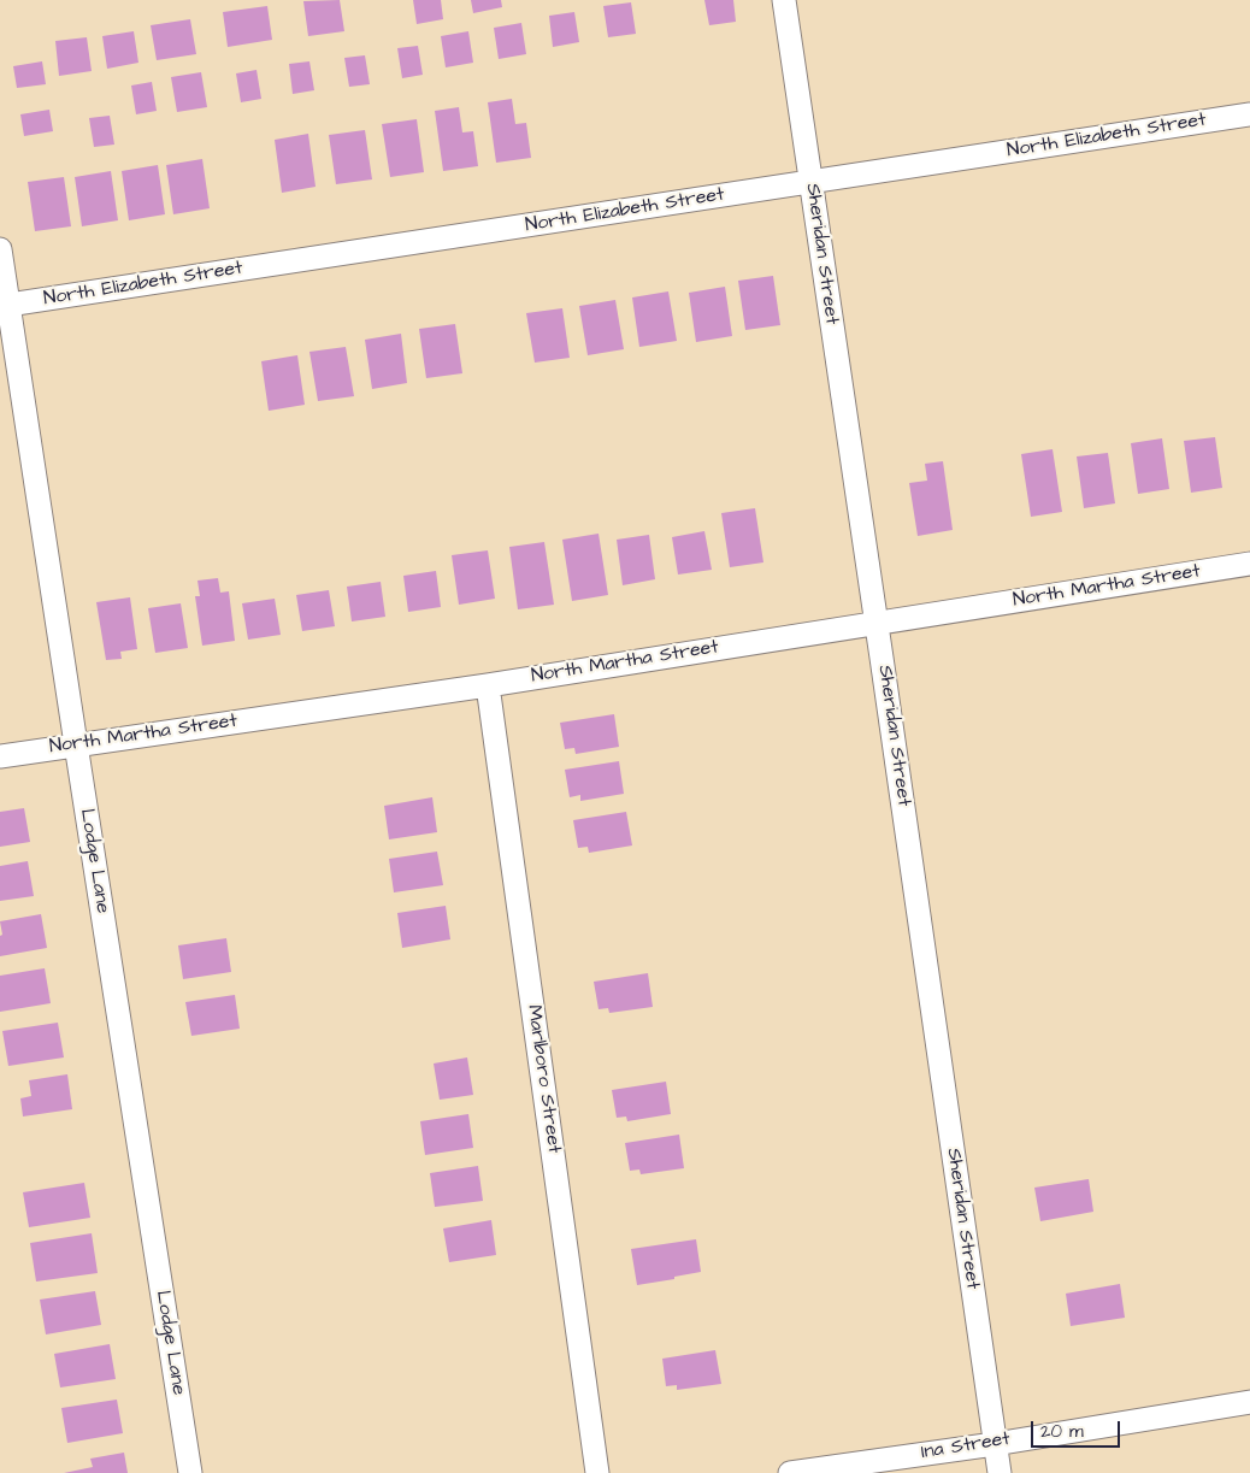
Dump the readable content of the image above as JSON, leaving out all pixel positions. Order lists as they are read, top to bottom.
{
  "streets": {
    "street": [
      "North Elizabeth Street",
      "Sheridan Street",
      "North Martha Street",
      "Lodge Lane",
      "Marlboro Street",
      "Ina Street"
    ]
  },
  "crossings": [
    ["North Elizabeth Street", "Sheridan Street"],
    ["North Elizabeth Street", "Lodge Lane"],
    ["Sheridan Street", "North Martha Street"],
    ["Sheridan Street", "Ina Street"],
    ["North Martha Street", "Lodge Lane"],
    ["North Martha Street", "Marlboro Street"]
  ],
  "scale_bar": "20 m"
}
